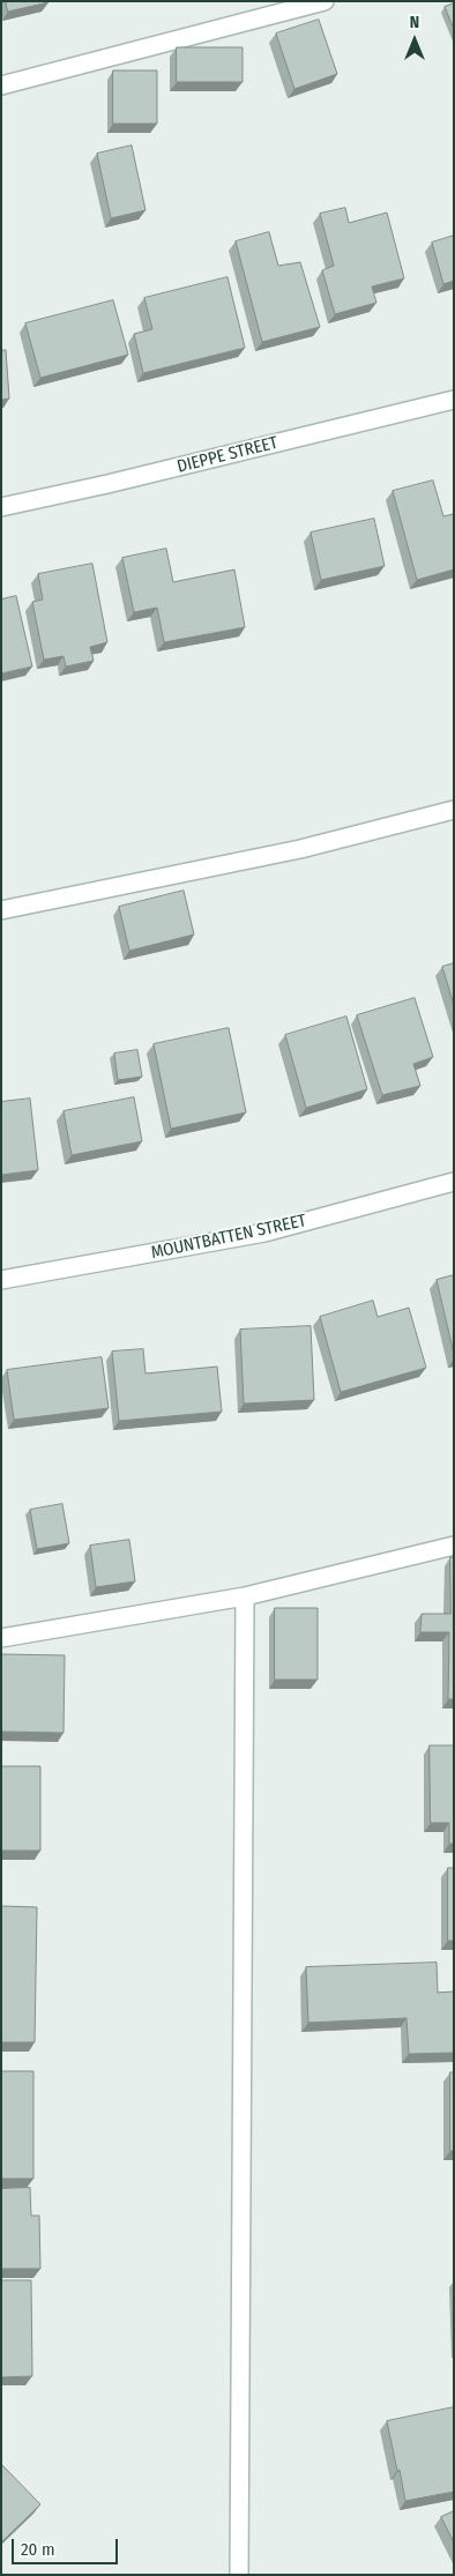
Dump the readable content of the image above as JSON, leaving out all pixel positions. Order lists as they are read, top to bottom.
{
  "streets": {
    "street": ["DIEPPE STREET", "MOUNTBATTEN STREET"]
  },
  "scale_bar": "20 m",
  "north": "top"
}
